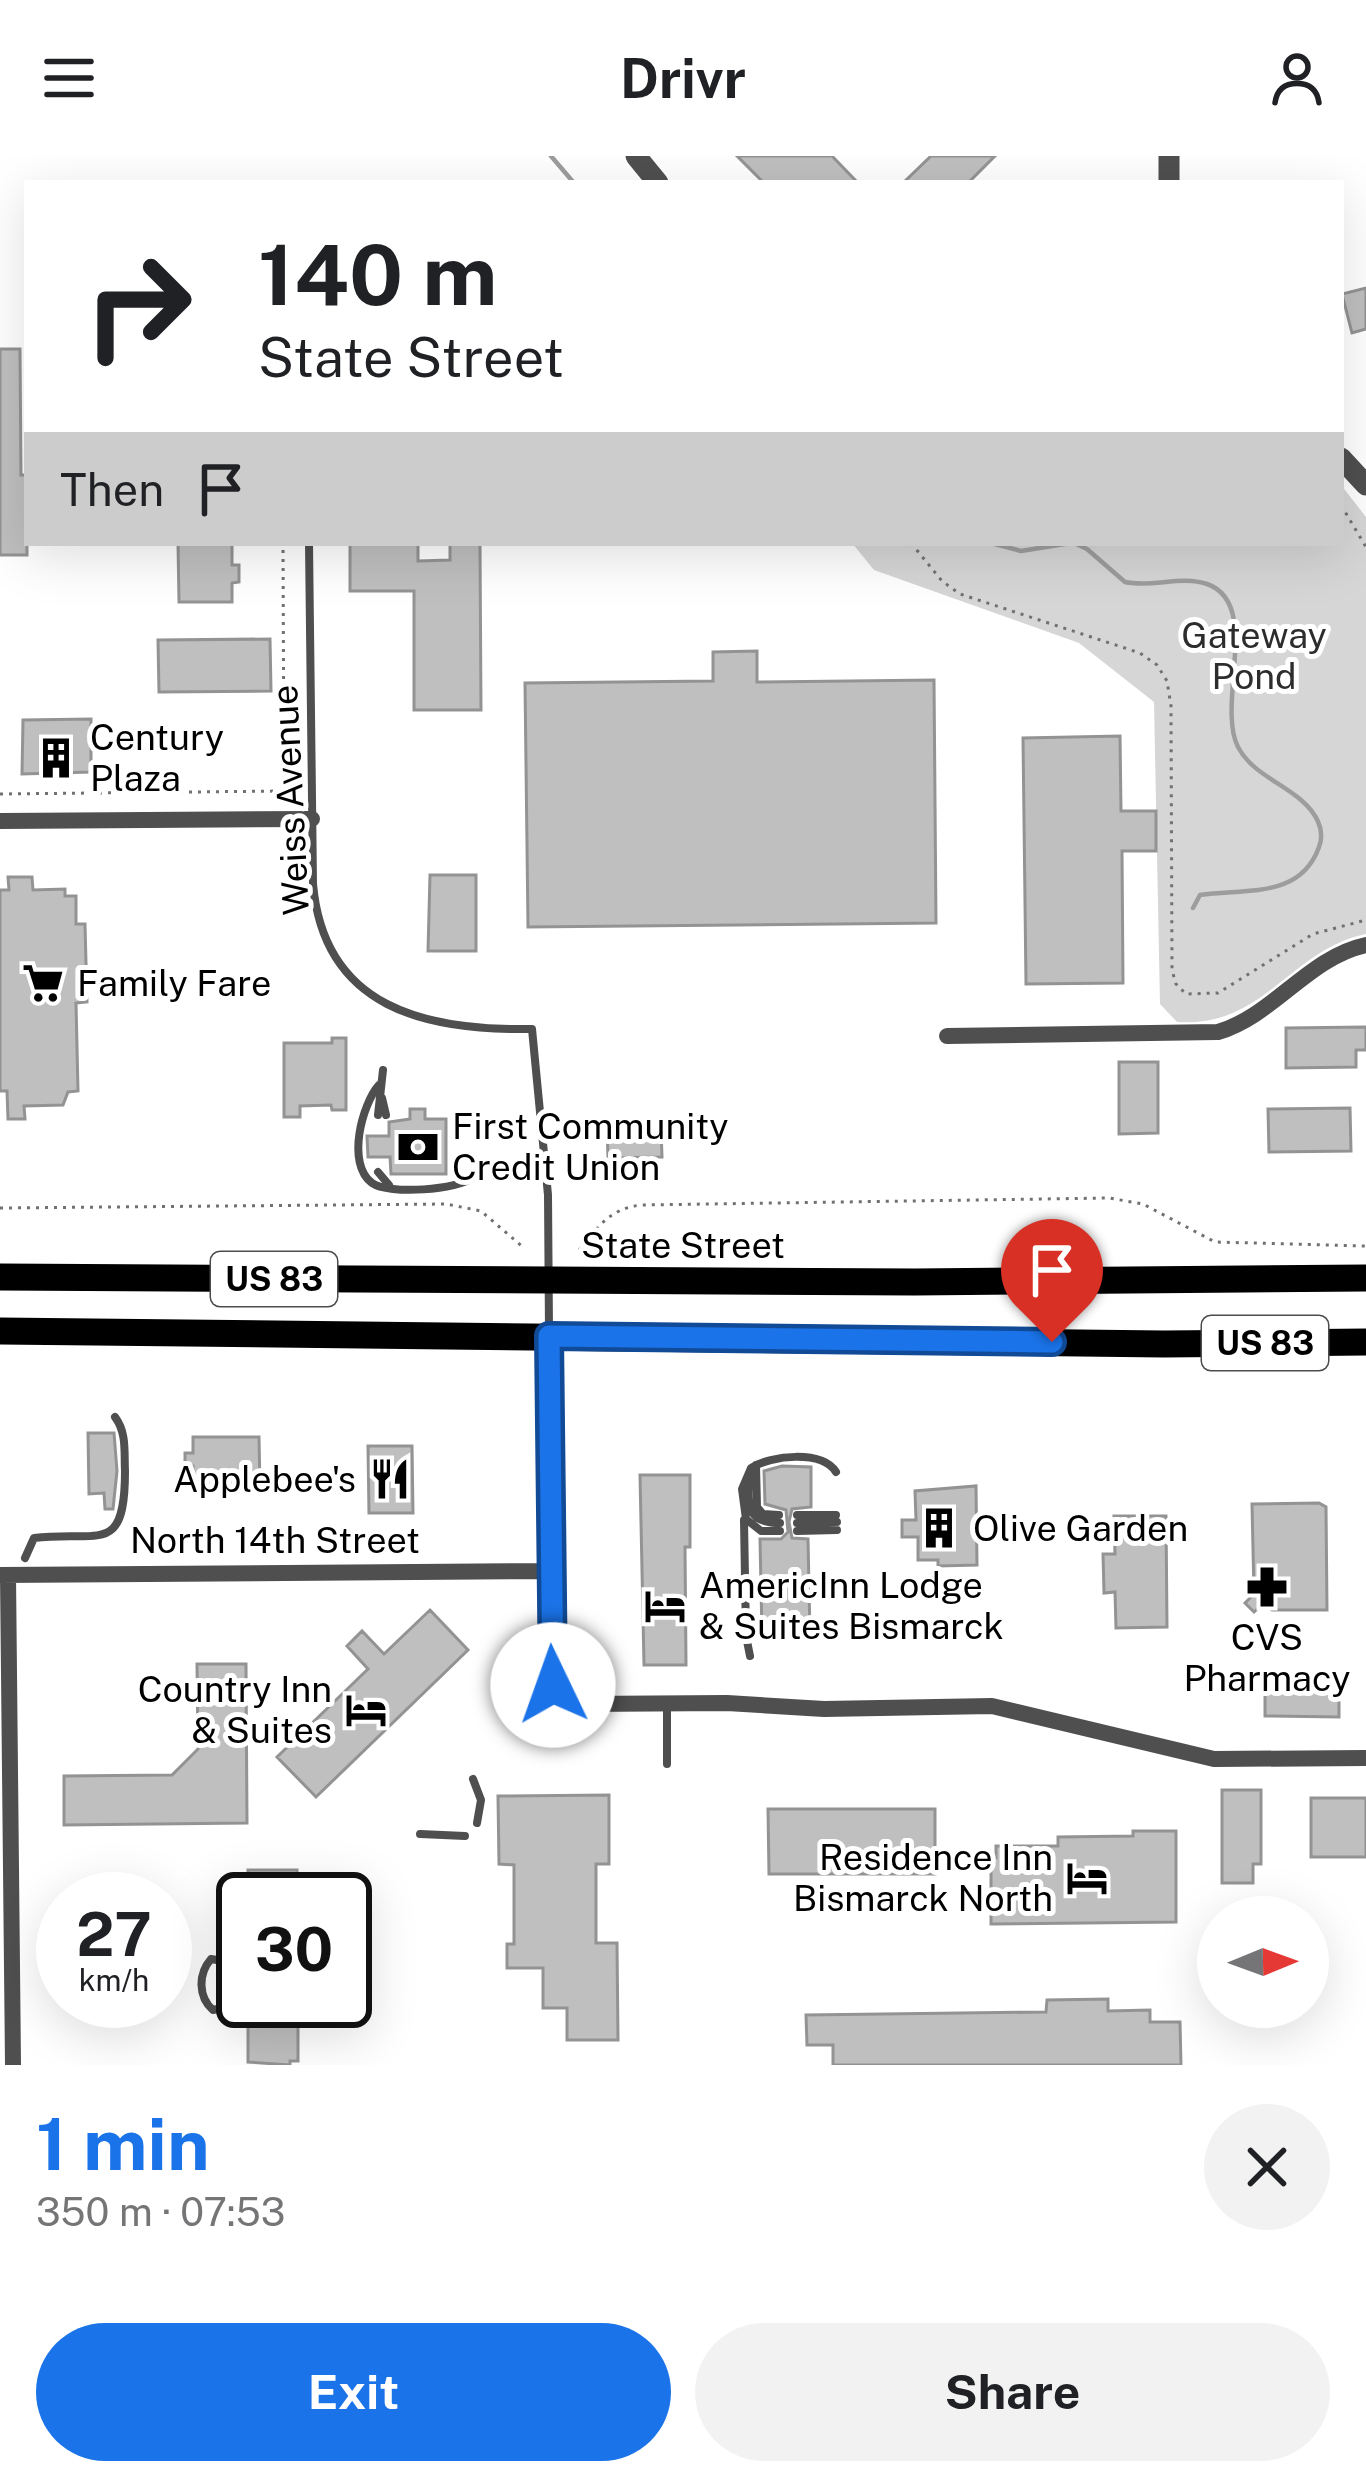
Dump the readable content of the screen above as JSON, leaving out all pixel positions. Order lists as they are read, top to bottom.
{
  "streets": {
    "highway": ["State Street", "US 83"],
    "street": ["North 14th Street"],
    "lane": ["Weiss Avenue"]
  },
  "crossings": [
    ["Weiss Avenue", "State Street"],
    ["Weiss Avenue", "US 83"]
  ],
  "parks": ["Gateway Pond"],
  "places": {
    "building": ["Century Plaza", "Olive Garden"],
    "supermarket": ["Family Fare"],
    "bank": ["First Community Credit Union"],
    "restaurant": ["Applebee's"],
    "pharmacy": ["CVS Pharmacy"],
    "hotel": ["AmericInn Lodge & Suites Bismarck", "Country Inn & Suites", "Residence Inn Bismarck North"]
  },
  "north": "right",
  "page": {
    "header": "Drivr",
    "turn": ["140 m", "State Street"],
    "then": "Then",
    "speed": "27 km/h",
    "limit": "30",
    "heading": ["1 min", "350 m · 07:53"],
    "buttons": ["Exit", "Share"]
  }
}
